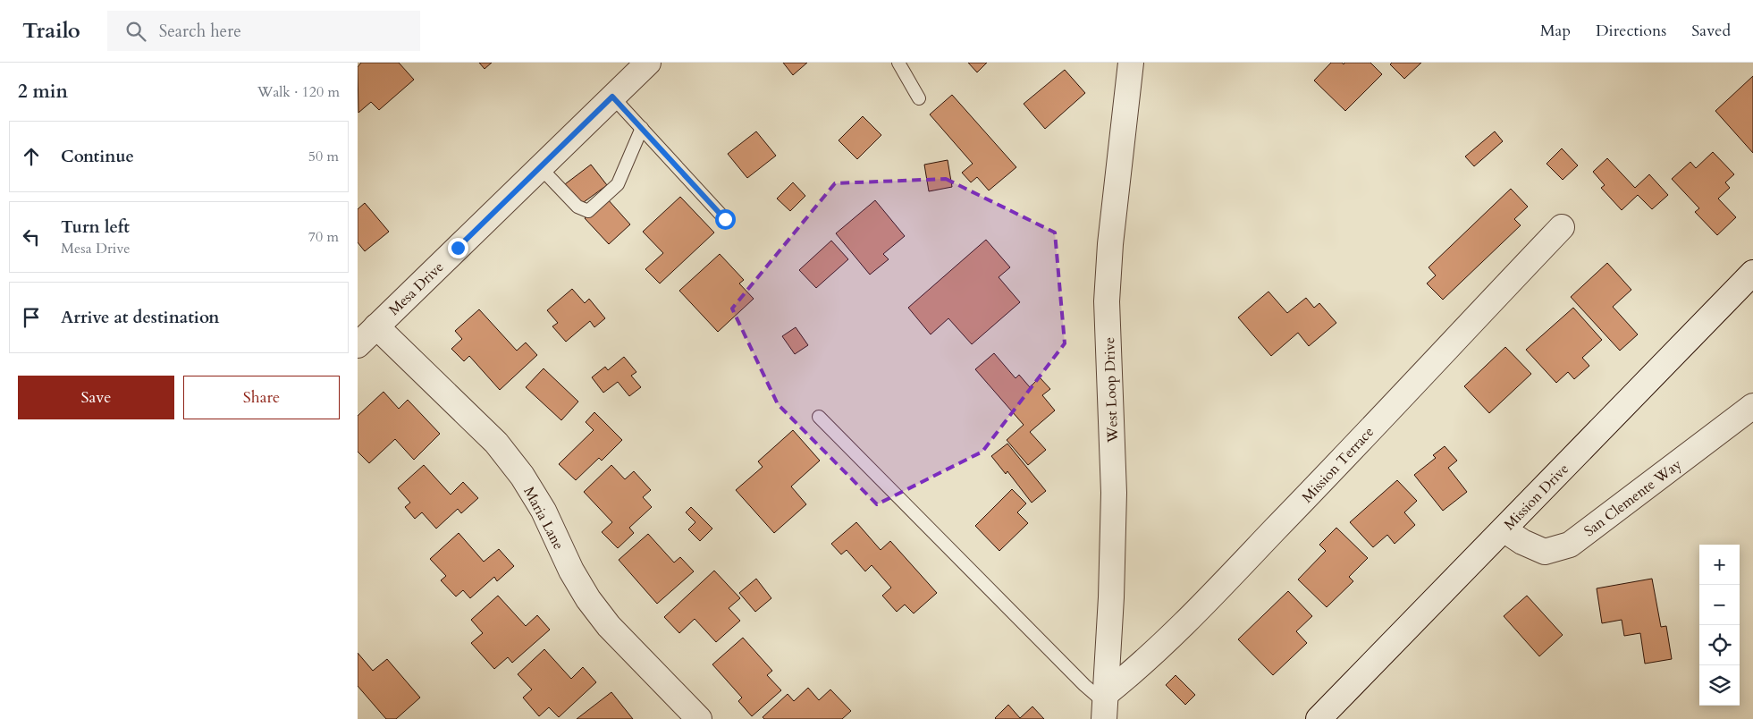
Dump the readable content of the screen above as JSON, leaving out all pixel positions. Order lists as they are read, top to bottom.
{
  "streets": {
    "street": [
      "Mesa Drive",
      "West Loop Drive",
      "Mission Terrace",
      "Mission Drive",
      "San Clemente Way",
      "Maria Lane"
    ]
  },
  "crossings": [
    ["Mesa Drive", "Maria Lane"],
    ["West Loop Drive", "Mission Terrace"],
    ["Mission Drive", "San Clemente Way"]
  ],
  "page": {
    "header": "Trailo",
    "search": "Search here",
    "nav": ["Map", "Directions", "Saved"],
    "heading": ["2 min", "Walk · 120 m"],
    "list": [
      ["Continue", "50 m"],
      ["Turn left", "Mesa Drive", "70 m"],
      "Arrive at destination"
    ],
    "buttons": ["Save", "Share"],
    "map_buttons": ["+", "−"]
  }
}
